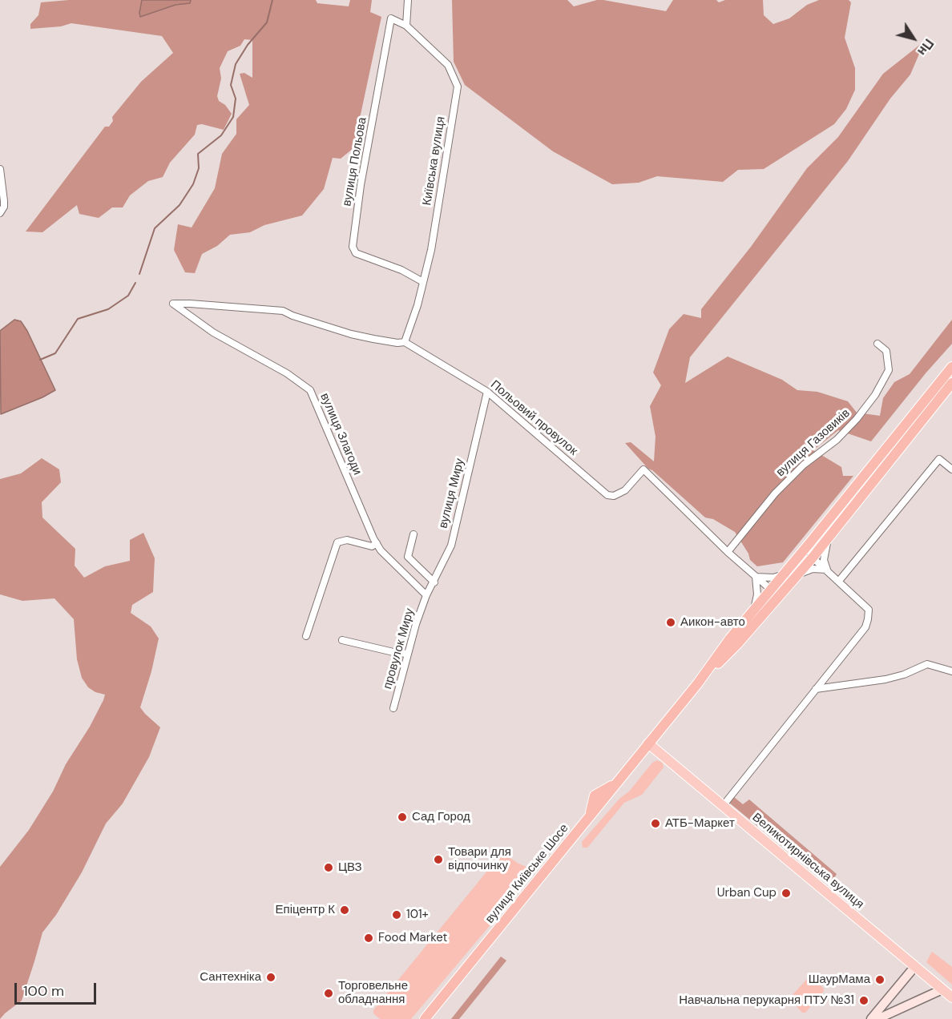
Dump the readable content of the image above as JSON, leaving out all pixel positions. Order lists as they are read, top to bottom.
{
  "streets": {
    "highway": ["вулиця Київське Шосе"],
    "main road": ["Великотирнівська вулиця"],
    "street": [
      "Київська вулиця",
      "вулиця Польова",
      "Польовий провулок",
      "вулиця Злагоди",
      "вулиця Газовиків",
      "вулиця Миру",
      "провулок Миру"
    ]
  },
  "crossings": [
    ["Київська вулиця", "вулиця Польова"],
    ["Київська вулиця", "Польовий провулок"],
    ["Польовий провулок", "вулиця Злагоди"],
    ["Польовий провулок", "вулиця Газовиків"],
    ["Польовий провулок", "вулиця Миру"],
    ["вулиця Злагоди", "вулиця Миру"],
    ["вулиця Злагоди", "провулок Миру"],
    ["вулиця Миру", "провулок Миру"],
    ["Великотирнівська вулиця", "вулиця Київське Шосе"]
  ],
  "places": [
    "Аикон-авто",
    "Сад Город",
    "АТБ-Маркет",
    "Товари для відпочинку",
    "ЦВЗ",
    "Urban Cup",
    "Епіцентр К",
    "101+",
    "Food Market",
    "Сантехніка",
    "ШаурМама",
    "Торговельне обладнання",
    "Навчальна перукарня ПТУ №31"
  ],
  "scale_bar": "100 m",
  "north": "bottom right"
}
